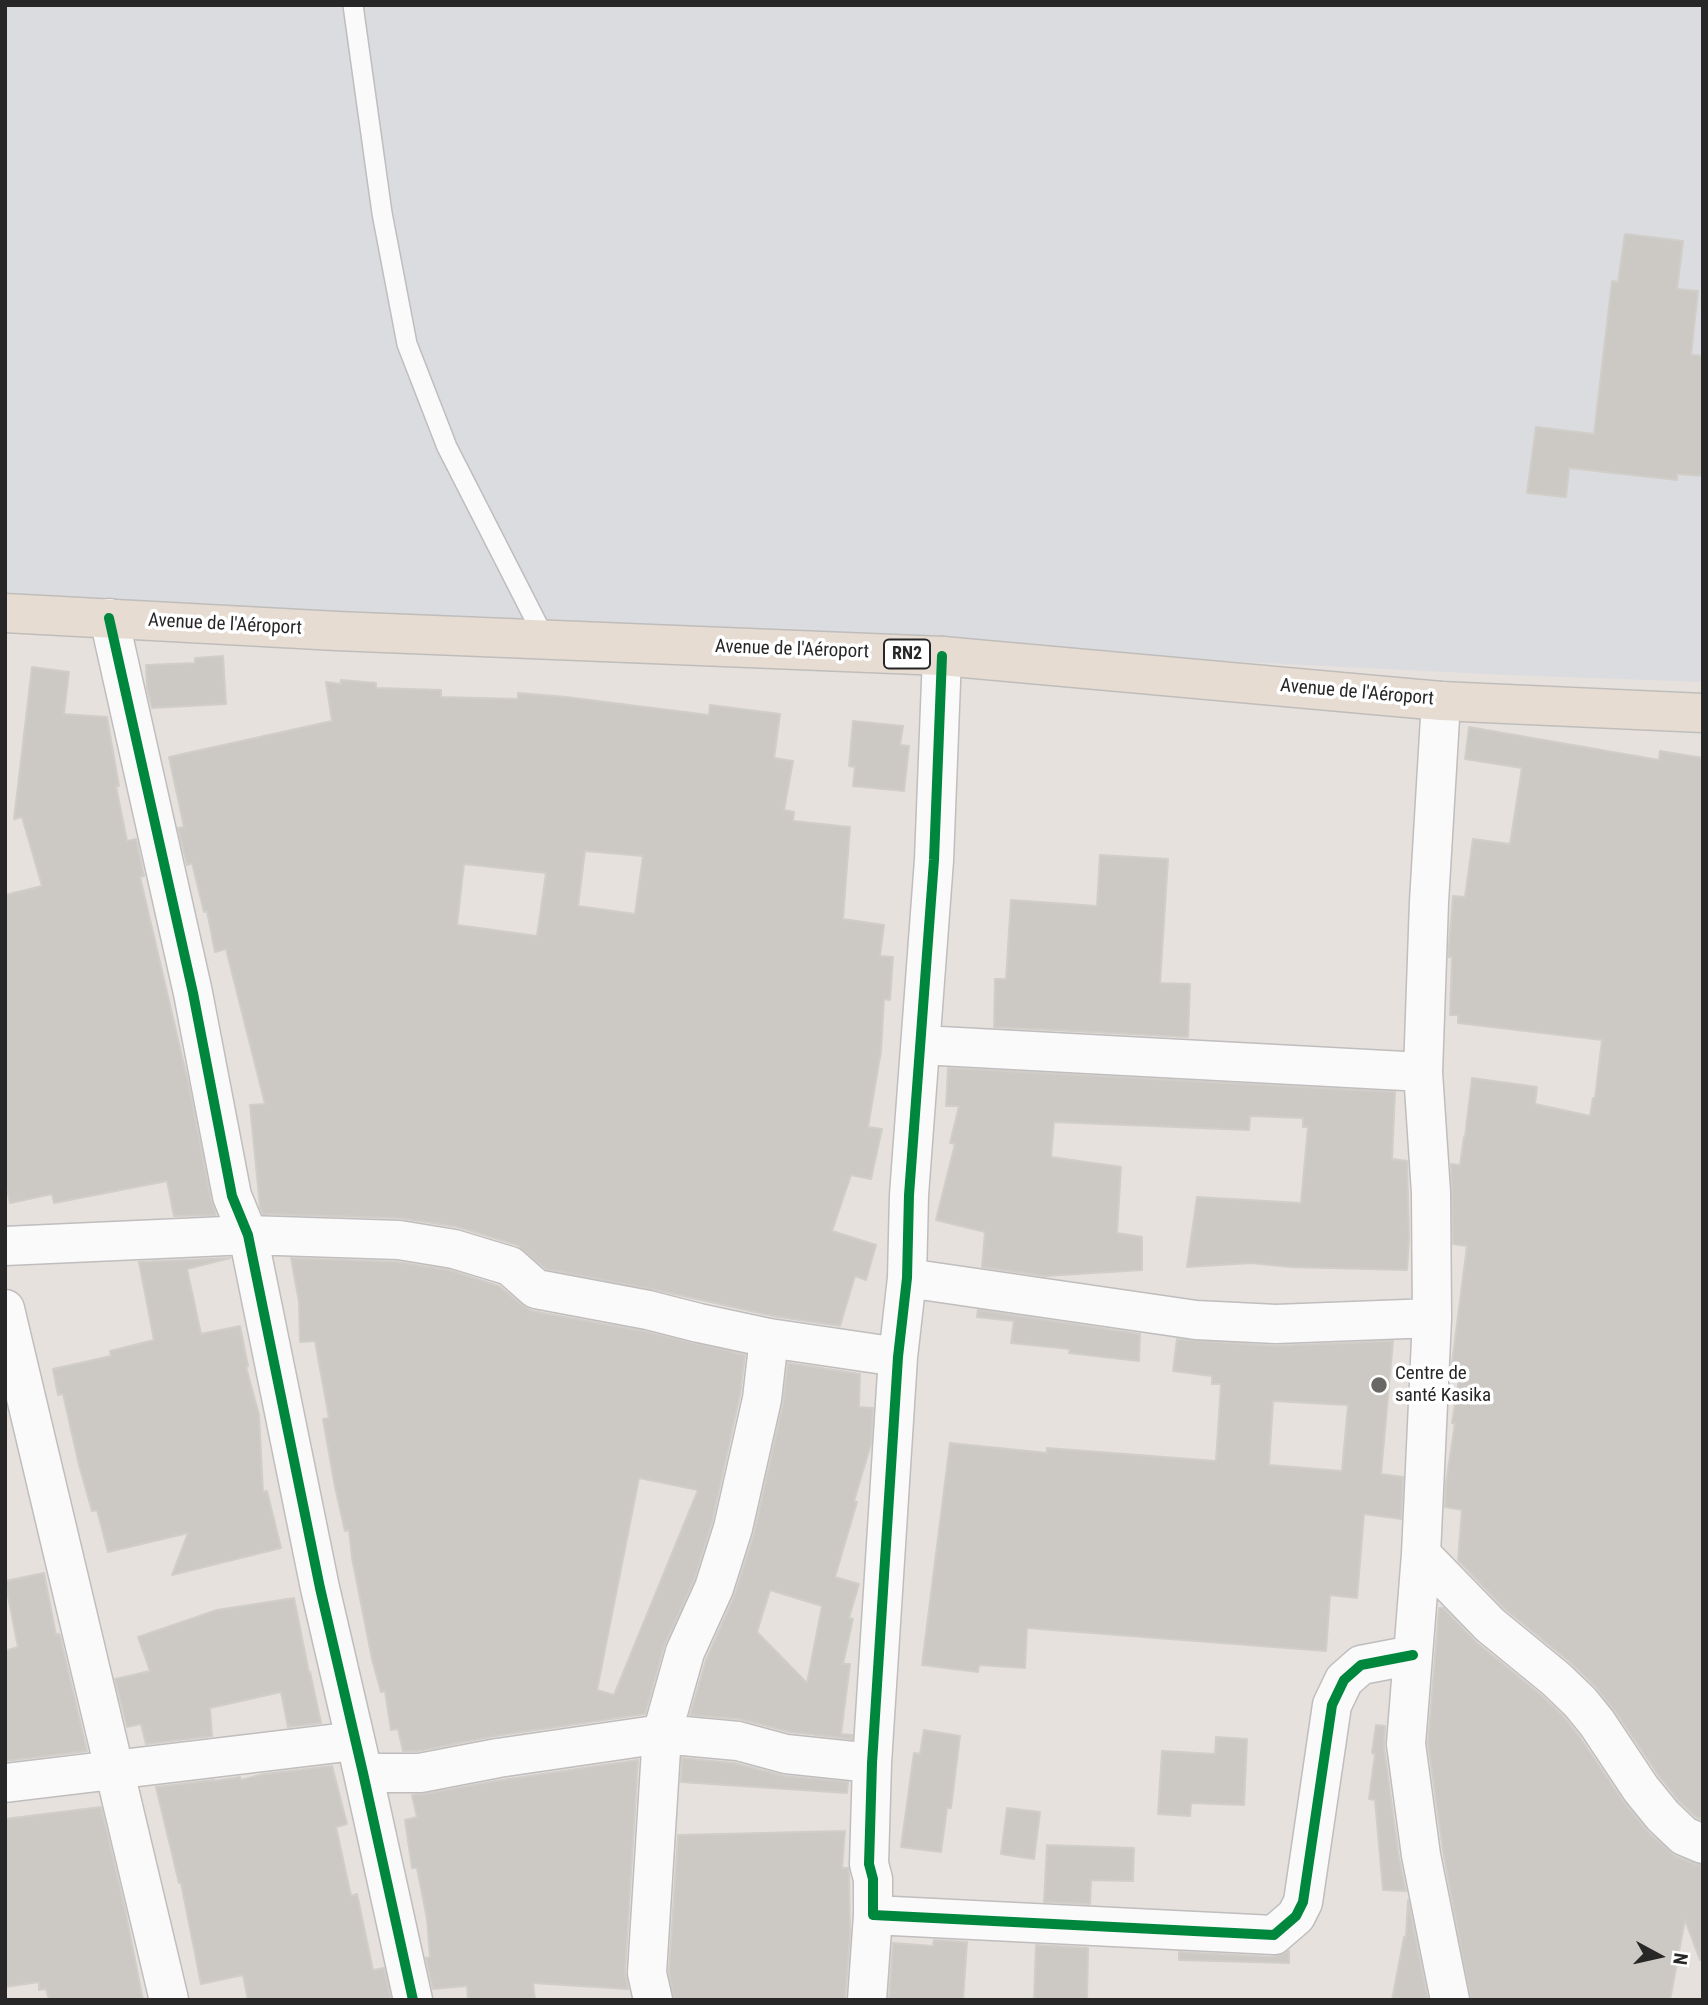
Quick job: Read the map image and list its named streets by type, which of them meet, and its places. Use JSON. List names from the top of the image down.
{
  "streets": {
    "highway": ["Avenue de l'Aéroport", "RN2"]
  },
  "places": ["Centre de santé Kasika"],
  "north": "right"
}
